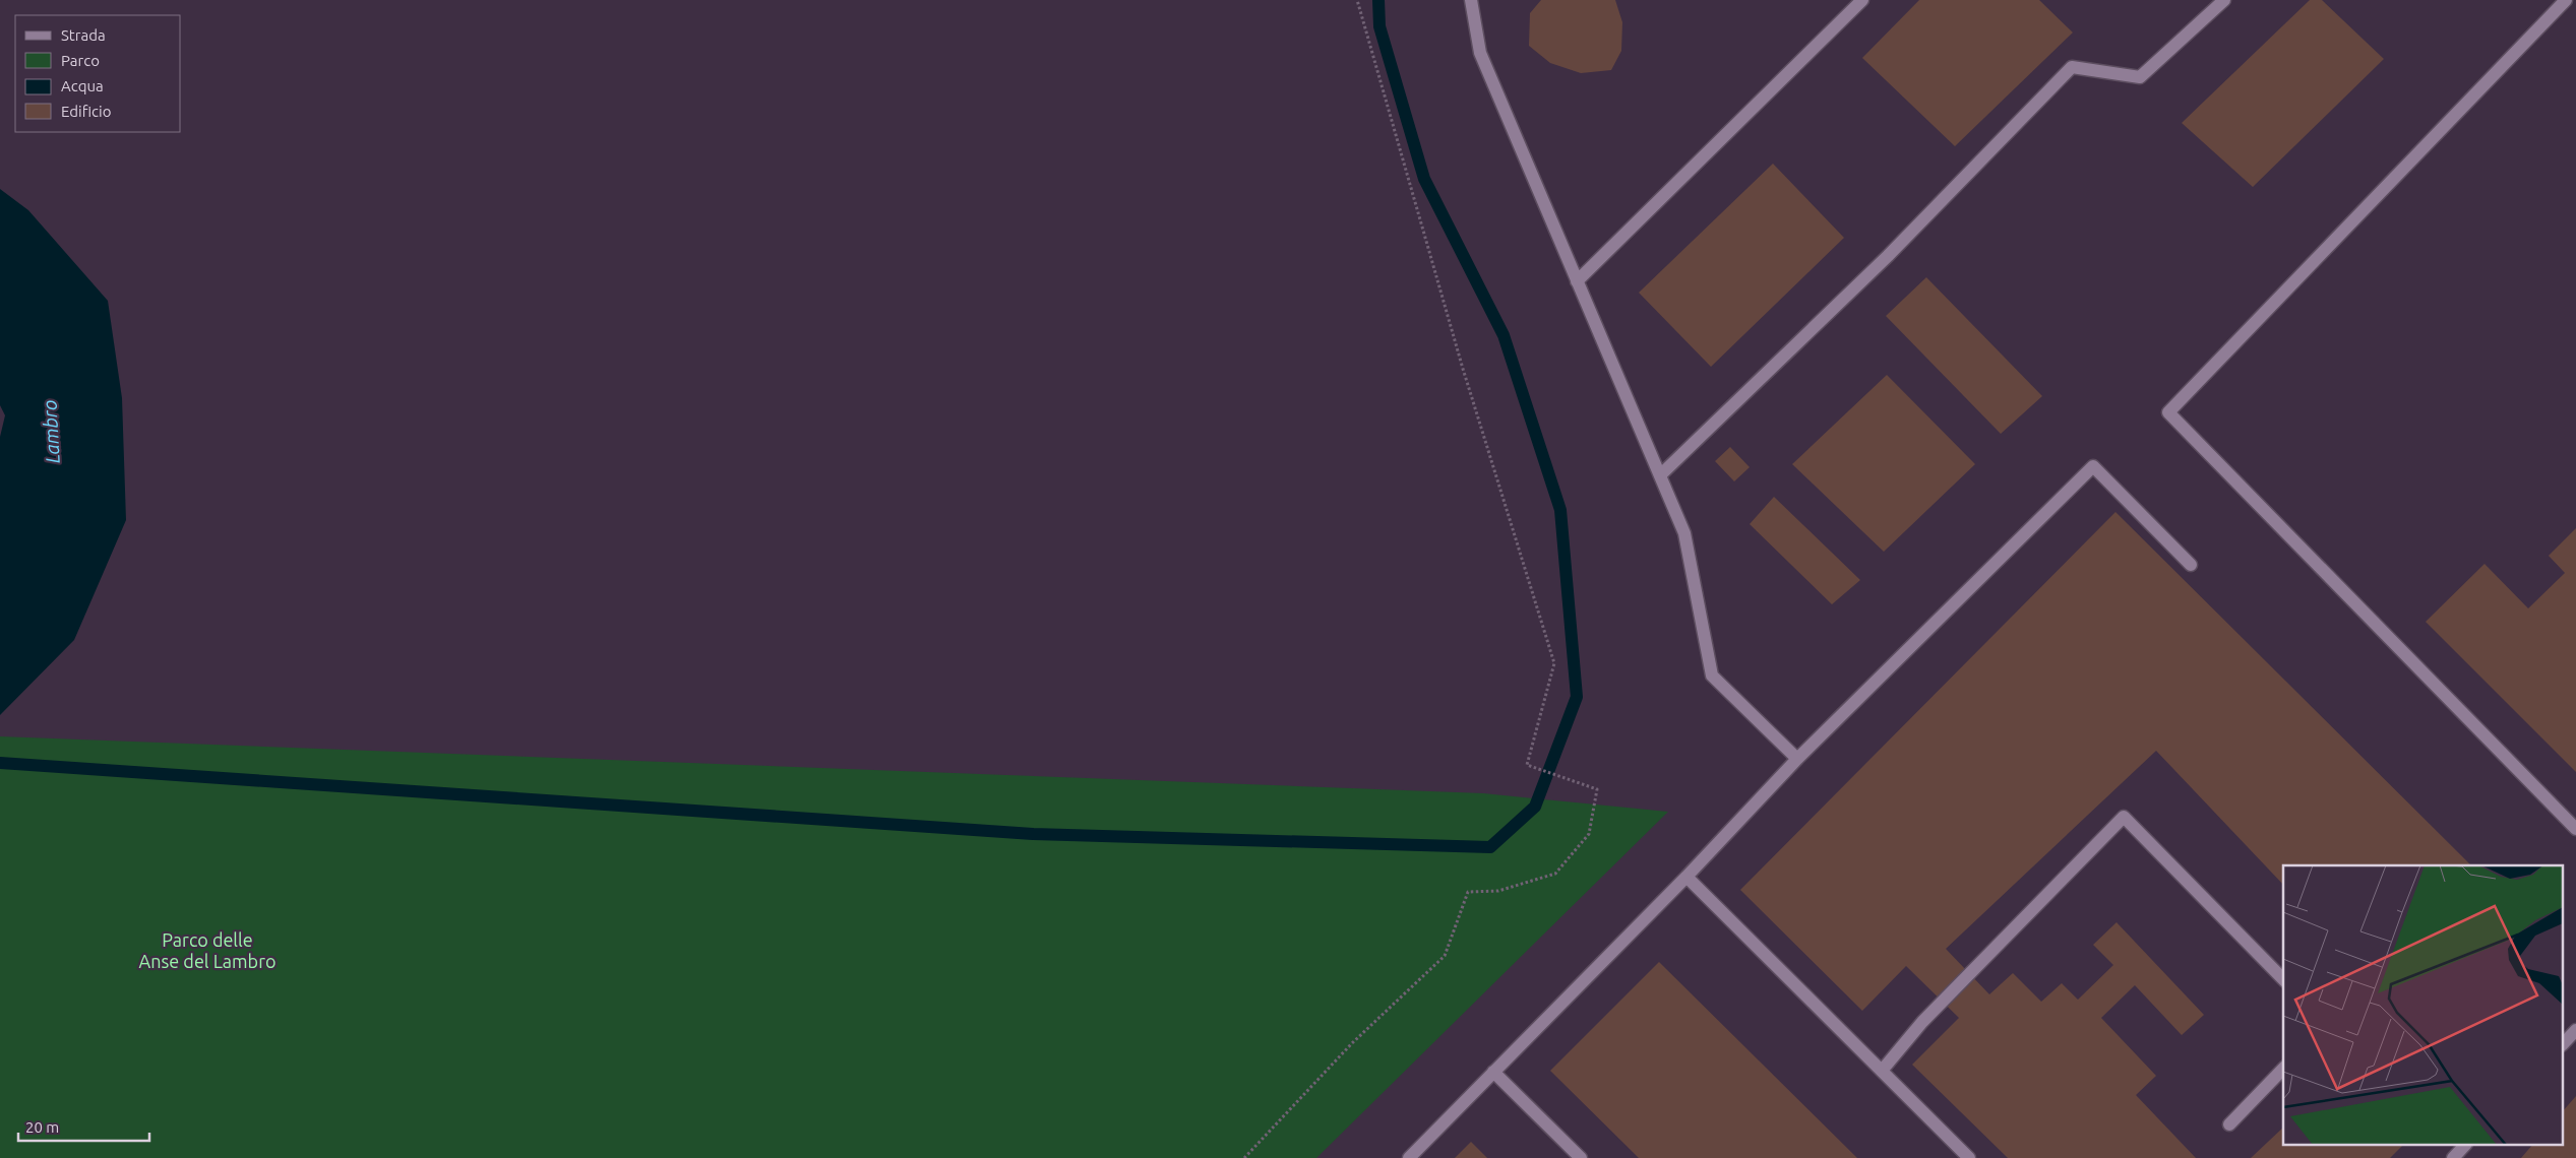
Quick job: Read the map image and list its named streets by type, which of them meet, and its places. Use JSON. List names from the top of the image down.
{
  "water": ["Lambro"],
  "parks": ["Parco delle Anse del Lambro"],
  "legend": [
    "Strada",
    "Parco",
    "Acqua",
    "Edificio"
  ],
  "scale_bar": "20 m"
}
